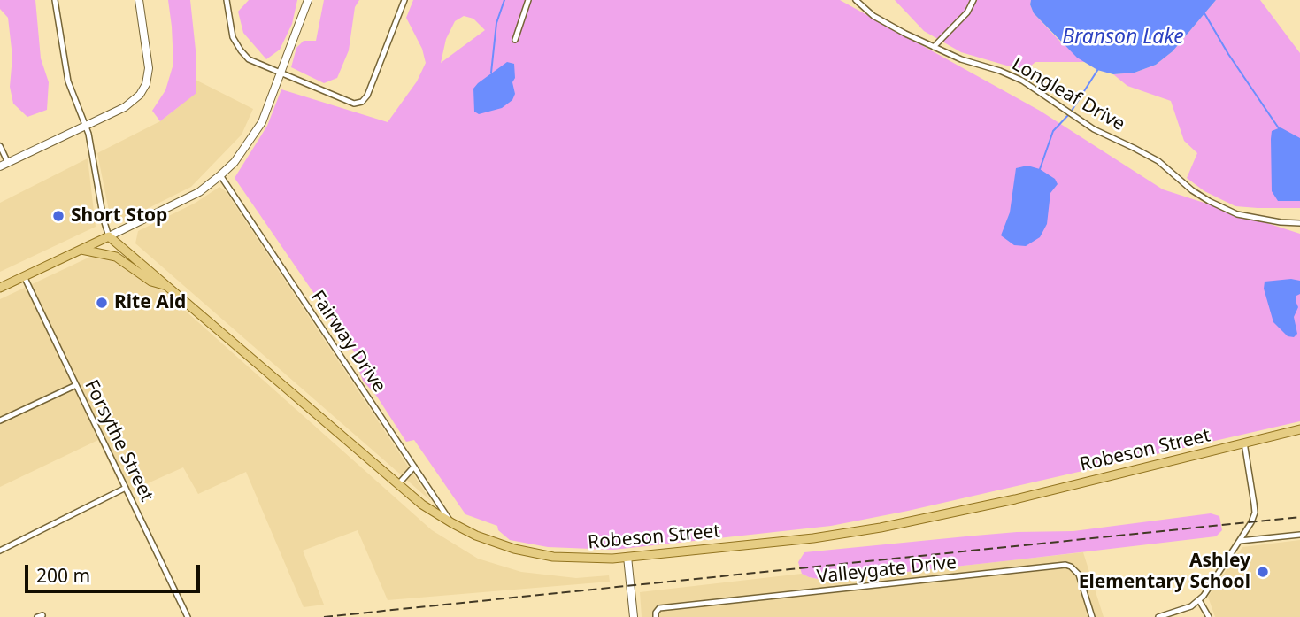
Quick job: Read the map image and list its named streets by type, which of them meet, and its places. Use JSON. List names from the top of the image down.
{
  "streets": {
    "main road": ["Robeson Street"],
    "street": [
      "Longleaf Drive",
      "Fairway Drive",
      "Forsythe Street",
      "Valleygate Drive"
    ]
  },
  "crossings": [
    ["Fairway Drive", "Robeson Street"]
  ],
  "water": ["Branson Lake"],
  "places": ["Short Stop", "Rite Aid", "Ashley Elementary School"],
  "scale_bar": "200 m"
}
